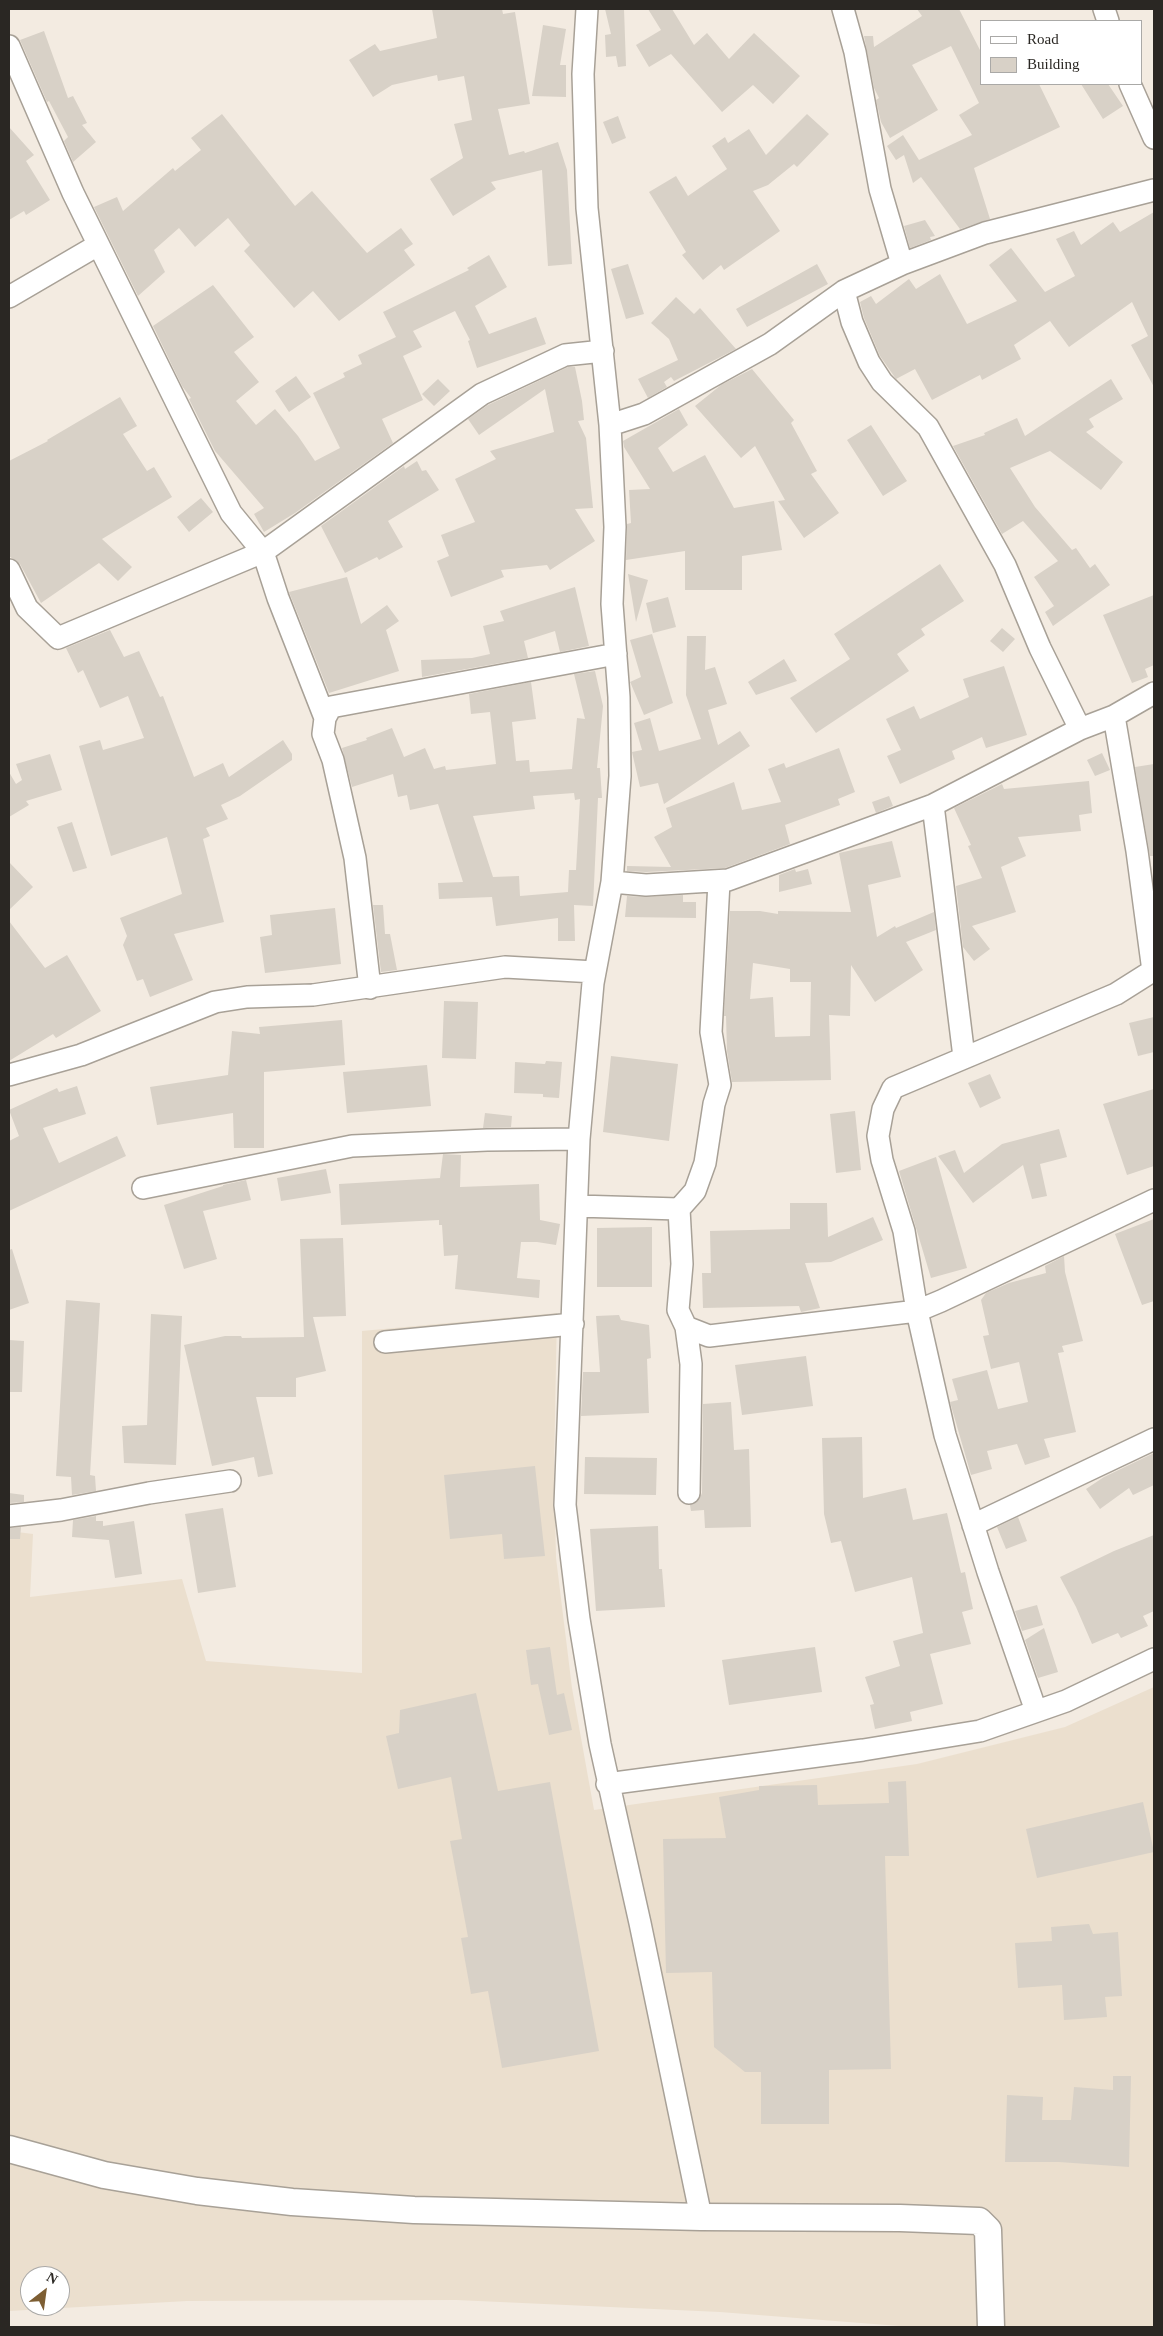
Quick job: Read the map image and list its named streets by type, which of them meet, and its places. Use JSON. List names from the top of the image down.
{
  "legend": ["Road", "Building"],
  "north": "top right"
}
